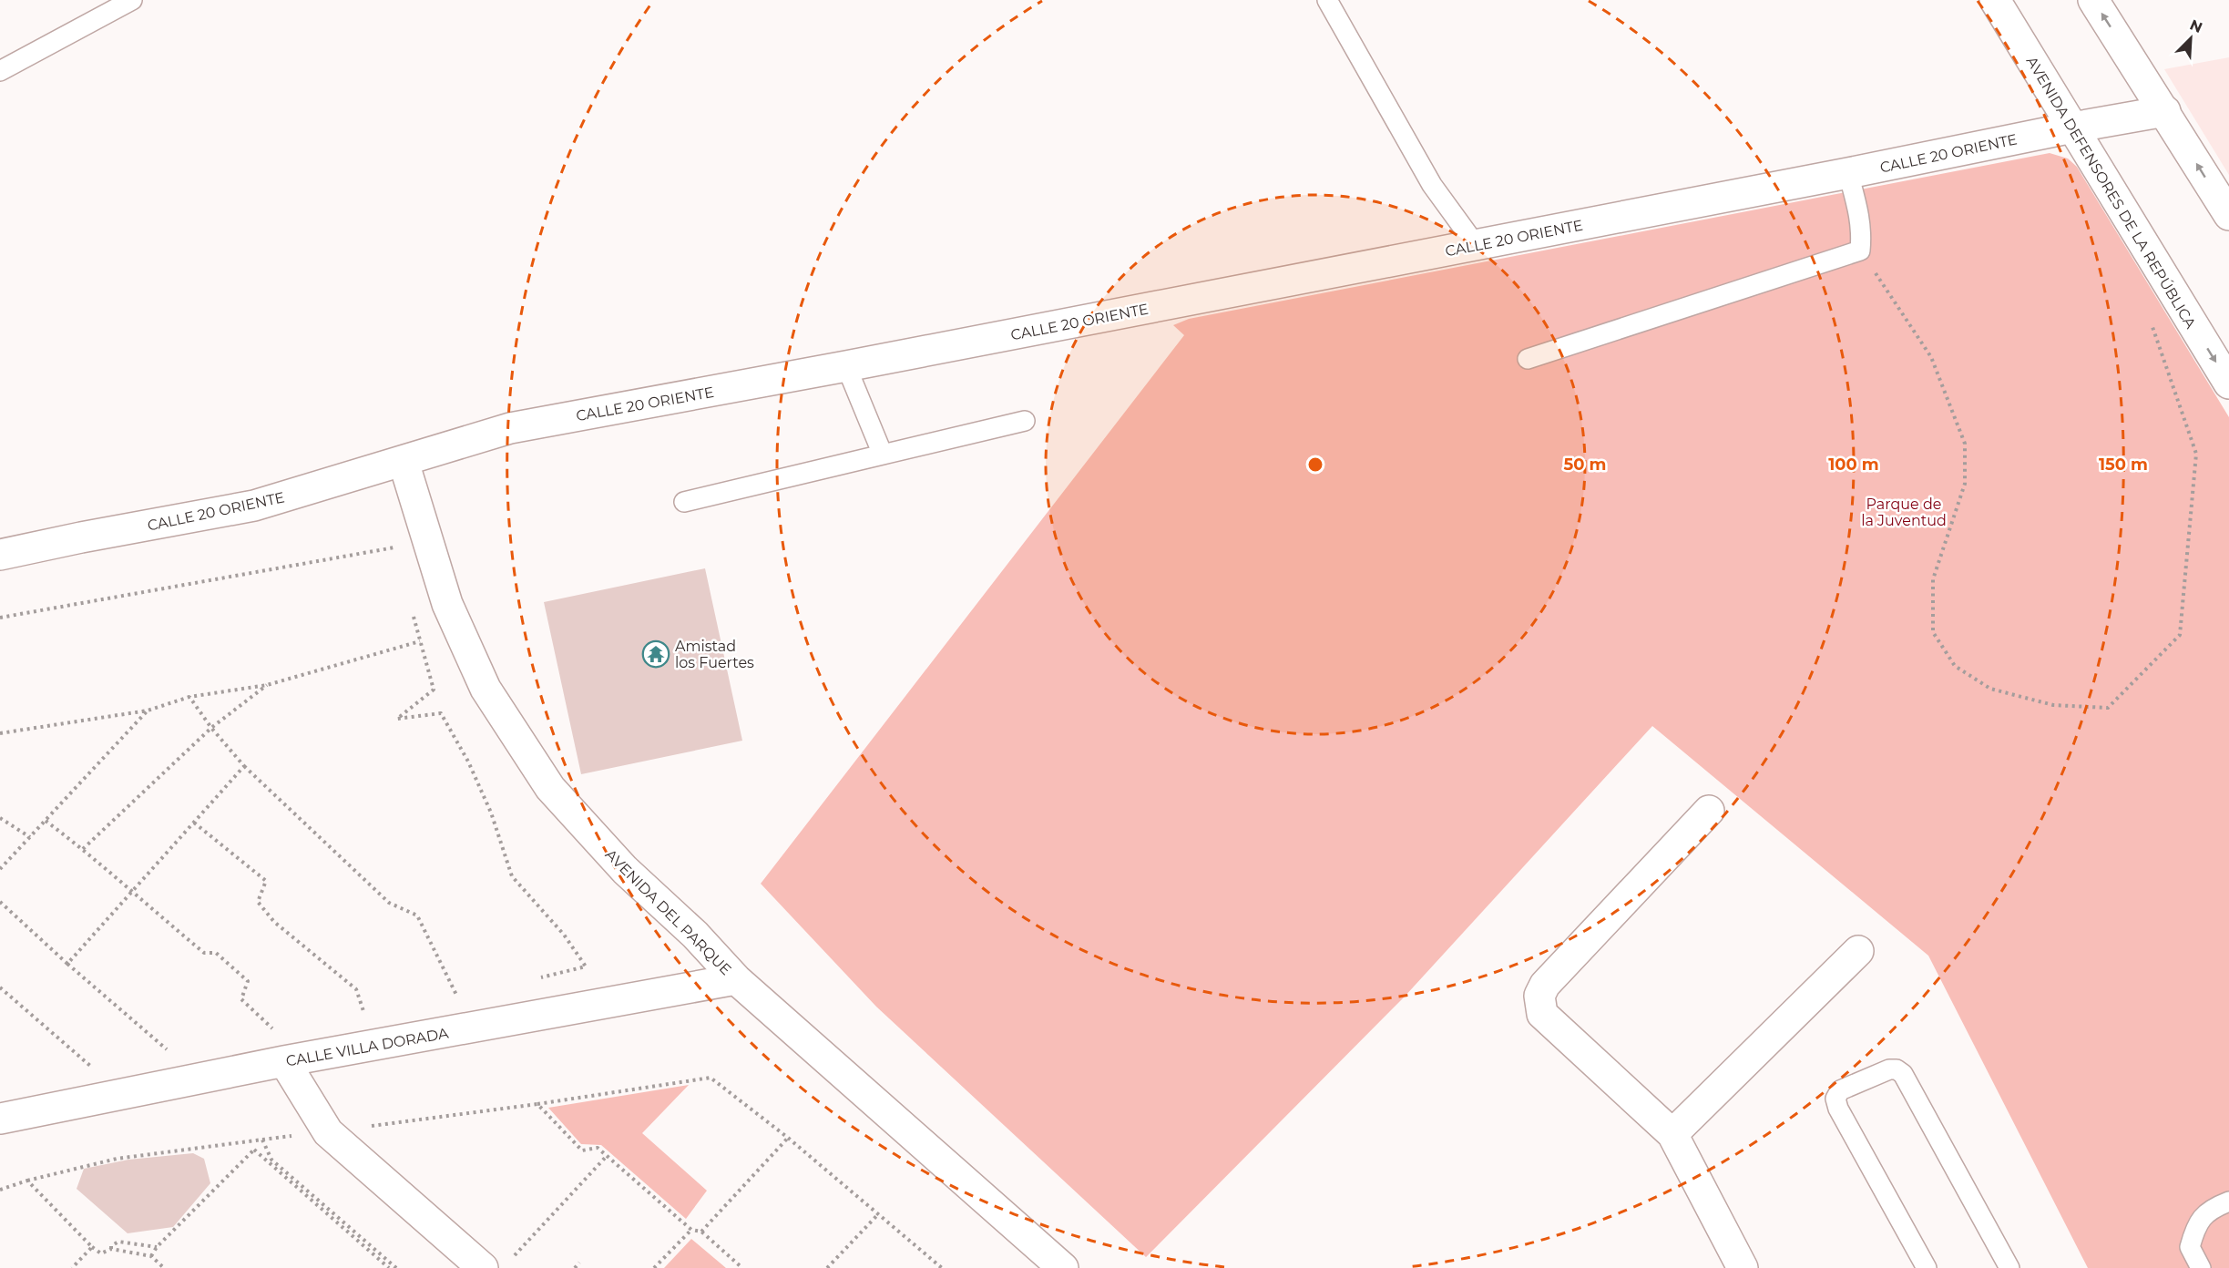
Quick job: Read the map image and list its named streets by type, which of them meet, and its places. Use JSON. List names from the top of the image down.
{
  "streets": {
    "street": [
      "CALLE 20 ORIENTE",
      "AVENIDA DEFENSORES DE LA REPÚBLICA",
      "AVENIDA DEL PARQUE",
      "CALLE VILLA DORADA"
    ]
  },
  "crossings": [
    ["CALLE 20 ORIENTE", "AVENIDA DEFENSORES DE LA REPÚBLICA"],
    ["CALLE 20 ORIENTE", "AVENIDA DEL PARQUE"],
    ["AVENIDA DEL PARQUE", "CALLE VILLA DORADA"]
  ],
  "parks": ["Parque de la Juventud"],
  "places": {
    "temple": ["Amistad los Fuertes"]
  },
  "north": "top right",
  "rings": ["50 m", "100 m", "150 m"]
}
